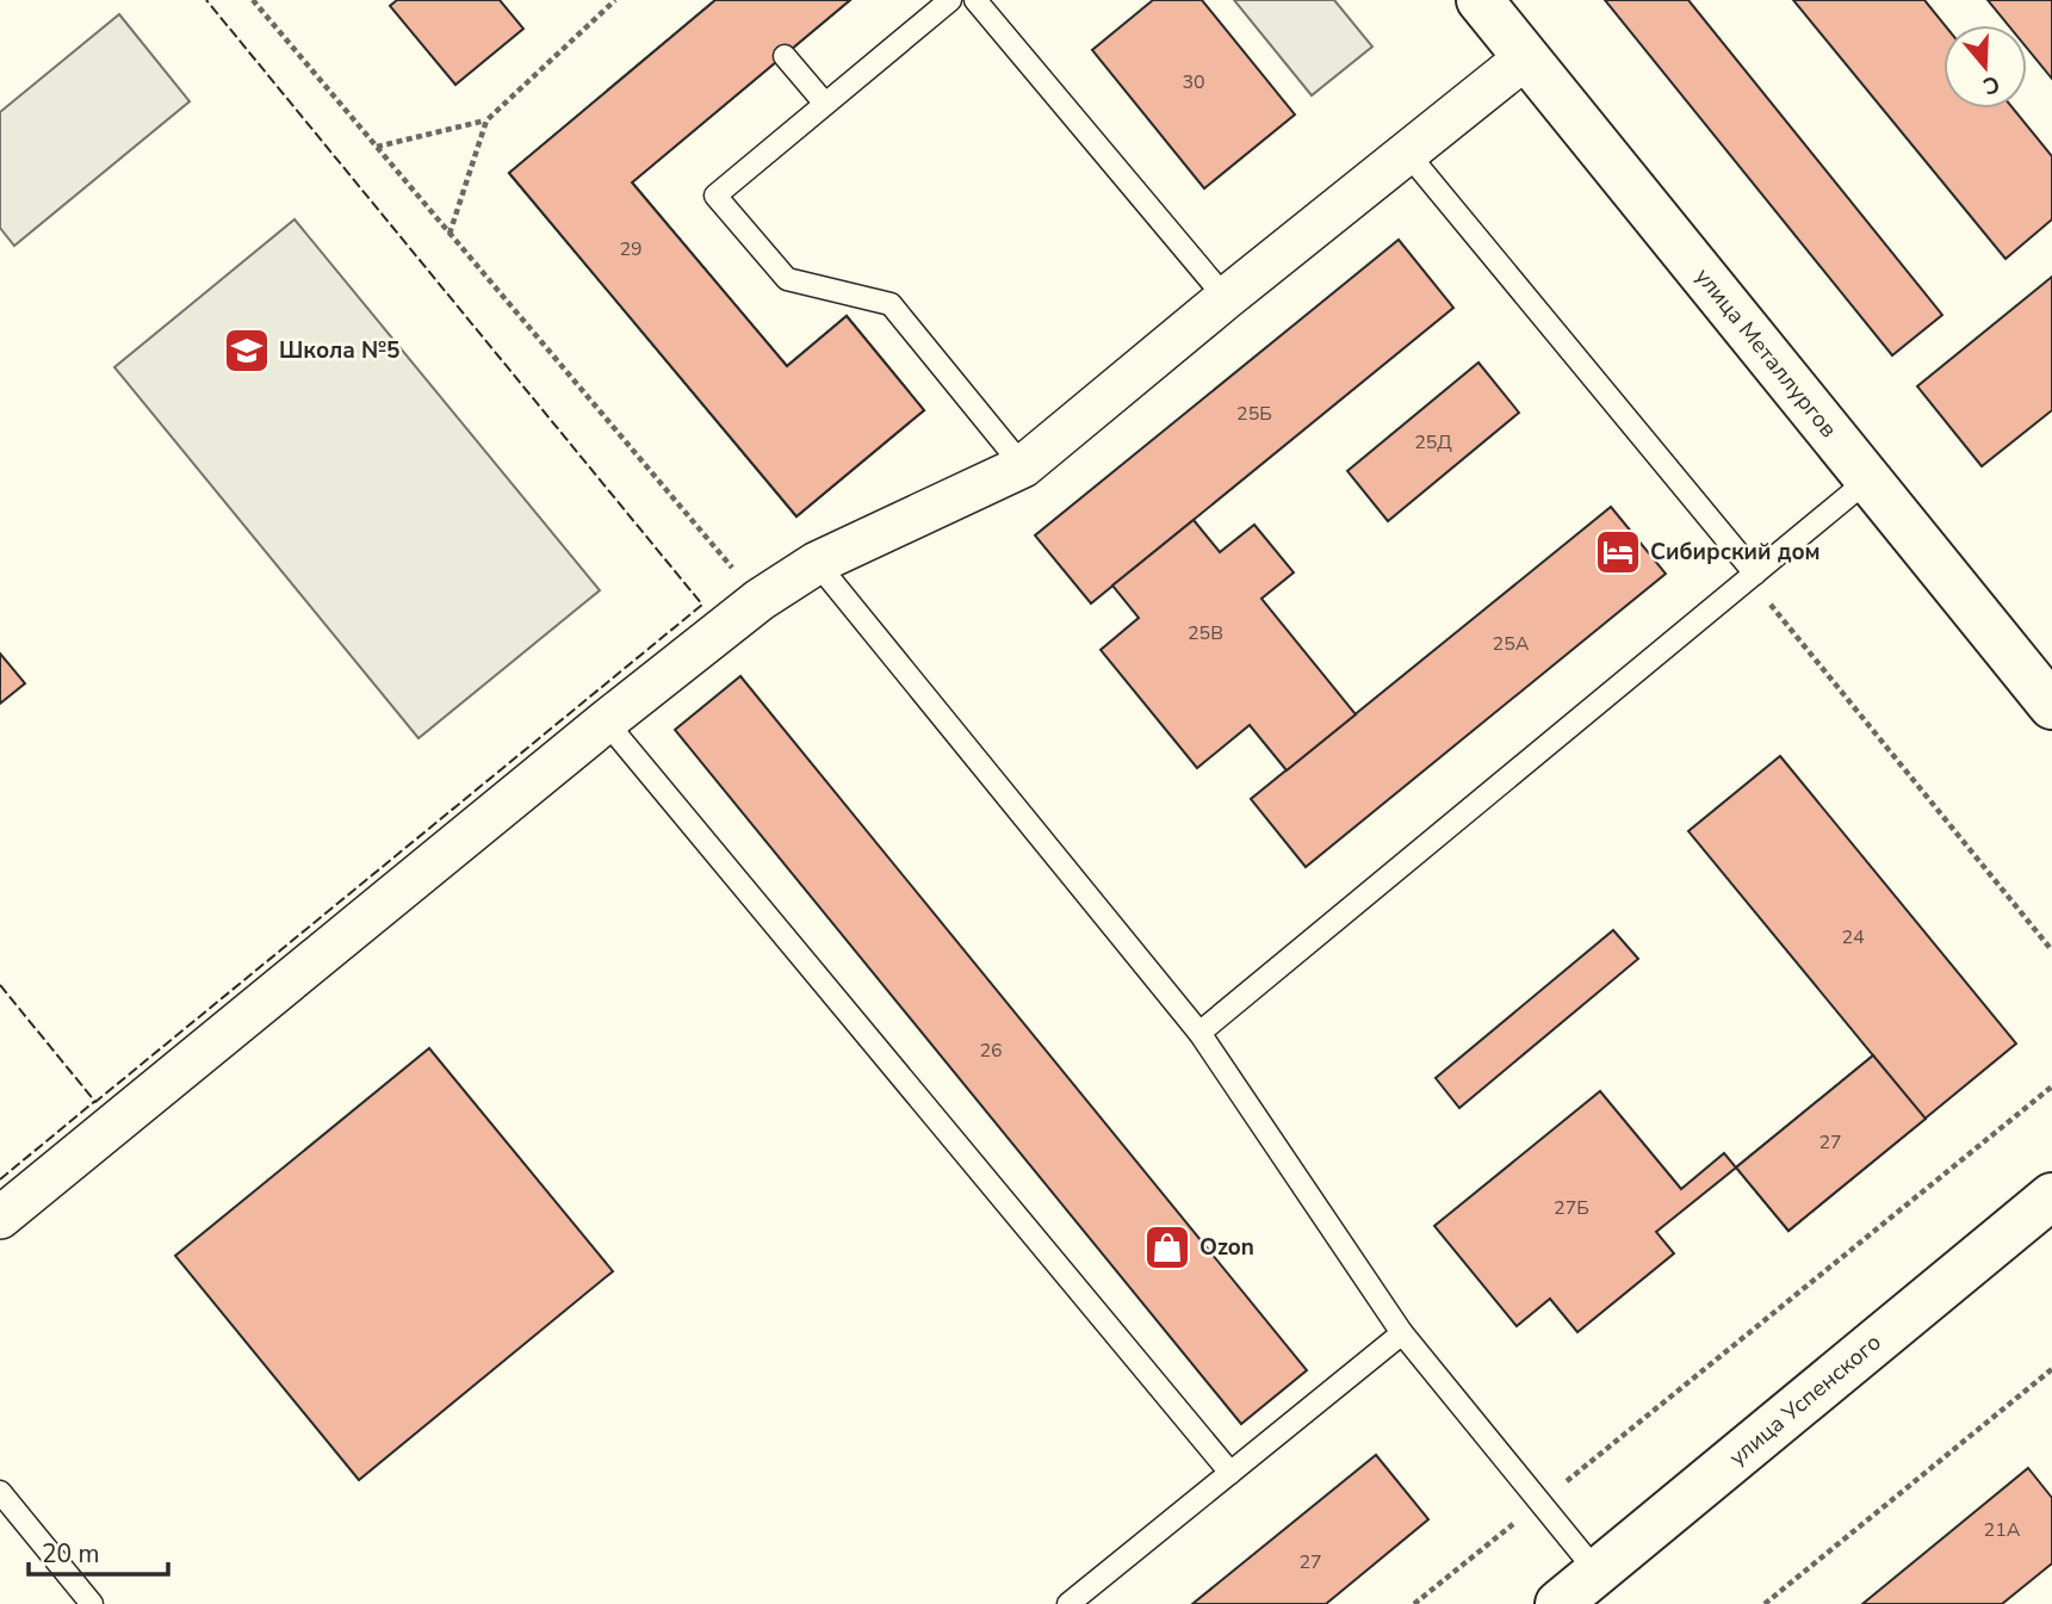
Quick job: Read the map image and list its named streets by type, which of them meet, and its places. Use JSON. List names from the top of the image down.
{
  "streets": {
    "street": ["улица Металлургов", "улица Успенского"]
  },
  "places": {
    "school or university": ["Школа №5"],
    "hotel": ["Сибирский дом"],
    "shop": ["Ozon"]
  },
  "house_numbers": [
    "30",
    "29",
    "25Б",
    "25Д",
    "25В",
    "25А",
    "24",
    "26",
    "27",
    "27Б",
    "21А",
    "27"
  ],
  "scale_bar": "20 m",
  "north": "bottom"
}
